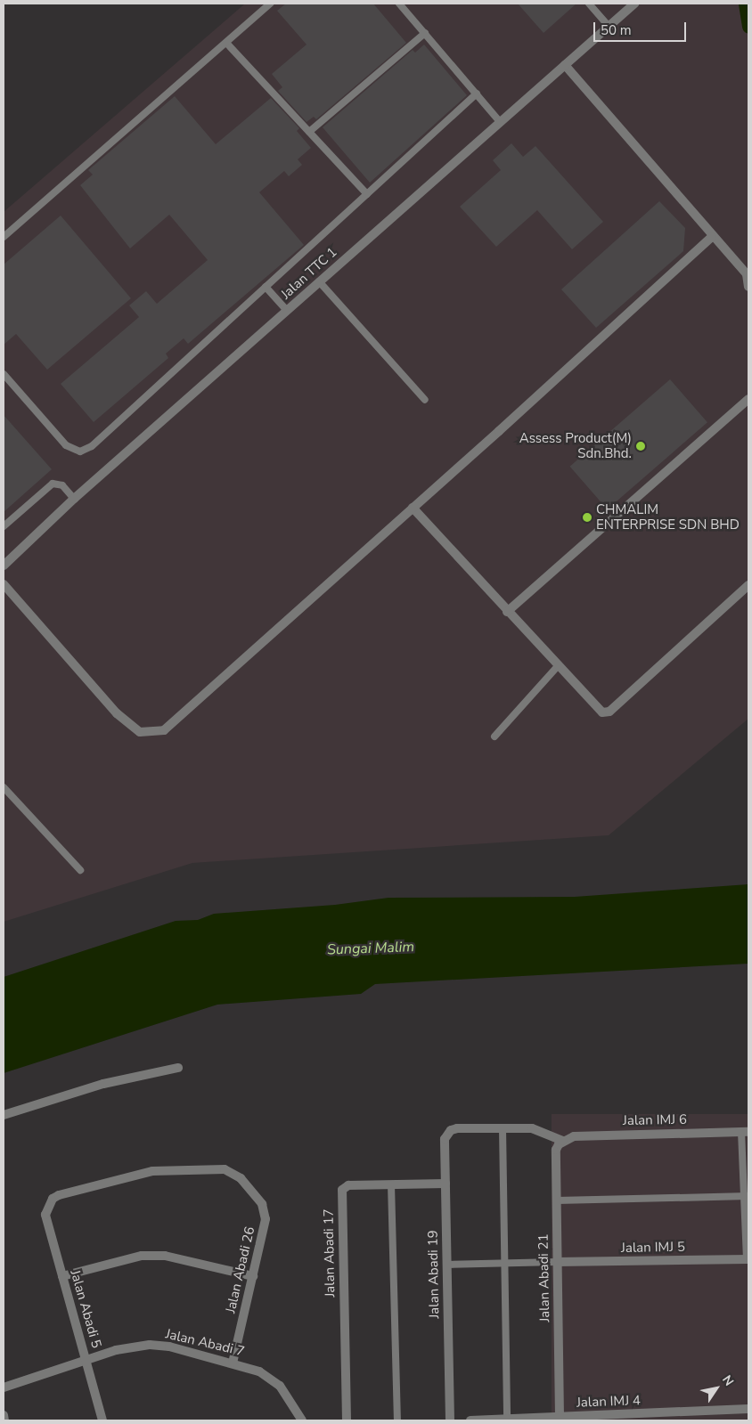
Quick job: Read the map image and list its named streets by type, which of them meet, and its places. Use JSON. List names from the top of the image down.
{
  "streets": {
    "street": [
      "Jalan TTC 1",
      "Jalan IMJ 6",
      "Jalan IMJ 5",
      "Jalan Abadi 17",
      "Jalan Abadi 26",
      "Jalan Abadi 19",
      "Jalan Abadi 21",
      "Jalan Abadi 5",
      "Jalan Abadi 7",
      "Jalan IMJ 4"
    ]
  },
  "crossings": [
    ["Jalan IMJ 6", "Jalan Abadi 21"],
    ["Jalan IMJ 5", "Jalan Abadi 21"],
    ["Jalan Abadi 17", "Jalan Abadi 19"],
    ["Jalan Abadi 26", "Jalan Abadi 5"],
    ["Jalan Abadi 26", "Jalan Abadi 7"],
    ["Jalan Abadi 21", "Jalan IMJ 4"],
    ["Jalan Abadi 5", "Jalan Abadi 7"]
  ],
  "water": ["Sungai Malim"],
  "places": ["Assess Product(M) Sdn.Bhd.", "CHMALIM ENTERPRISE SDN BHD"],
  "scale_bar": "50 m",
  "north": "top right"
}
